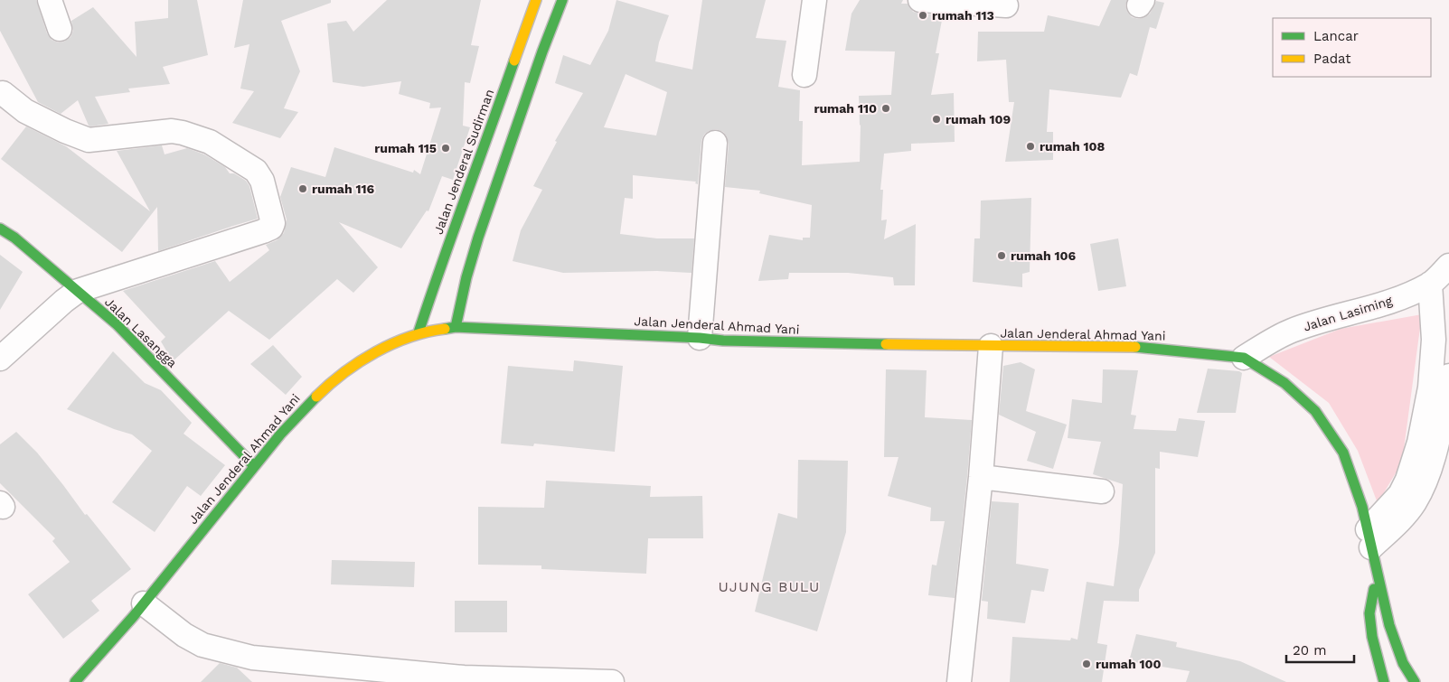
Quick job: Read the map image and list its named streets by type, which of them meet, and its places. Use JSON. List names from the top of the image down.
{
  "streets": {
    "main road": ["Jalan Jenderal Sudirman", "Jalan Jenderal Ahmad Yani", "Jalan Lasangga"],
    "street": ["Jalan Lasiming"]
  },
  "crossings": [
    ["Jalan Jenderal Sudirman", "Jalan Jenderal Ahmad Yani"],
    ["Jalan Lasiming", "Jalan Jenderal Ahmad Yani"],
    ["Jalan Jenderal Ahmad Yani", "Jalan Lasangga"]
  ],
  "districts": ["UJUNG BULU"],
  "places": [
    "rumah 113",
    "rumah 110",
    "rumah 109",
    "rumah 108",
    "rumah 115",
    "rumah 116",
    "rumah 106",
    "rumah 100"
  ],
  "legend": ["Lancar", "Padat"],
  "scale_bar": "20 m"
}
